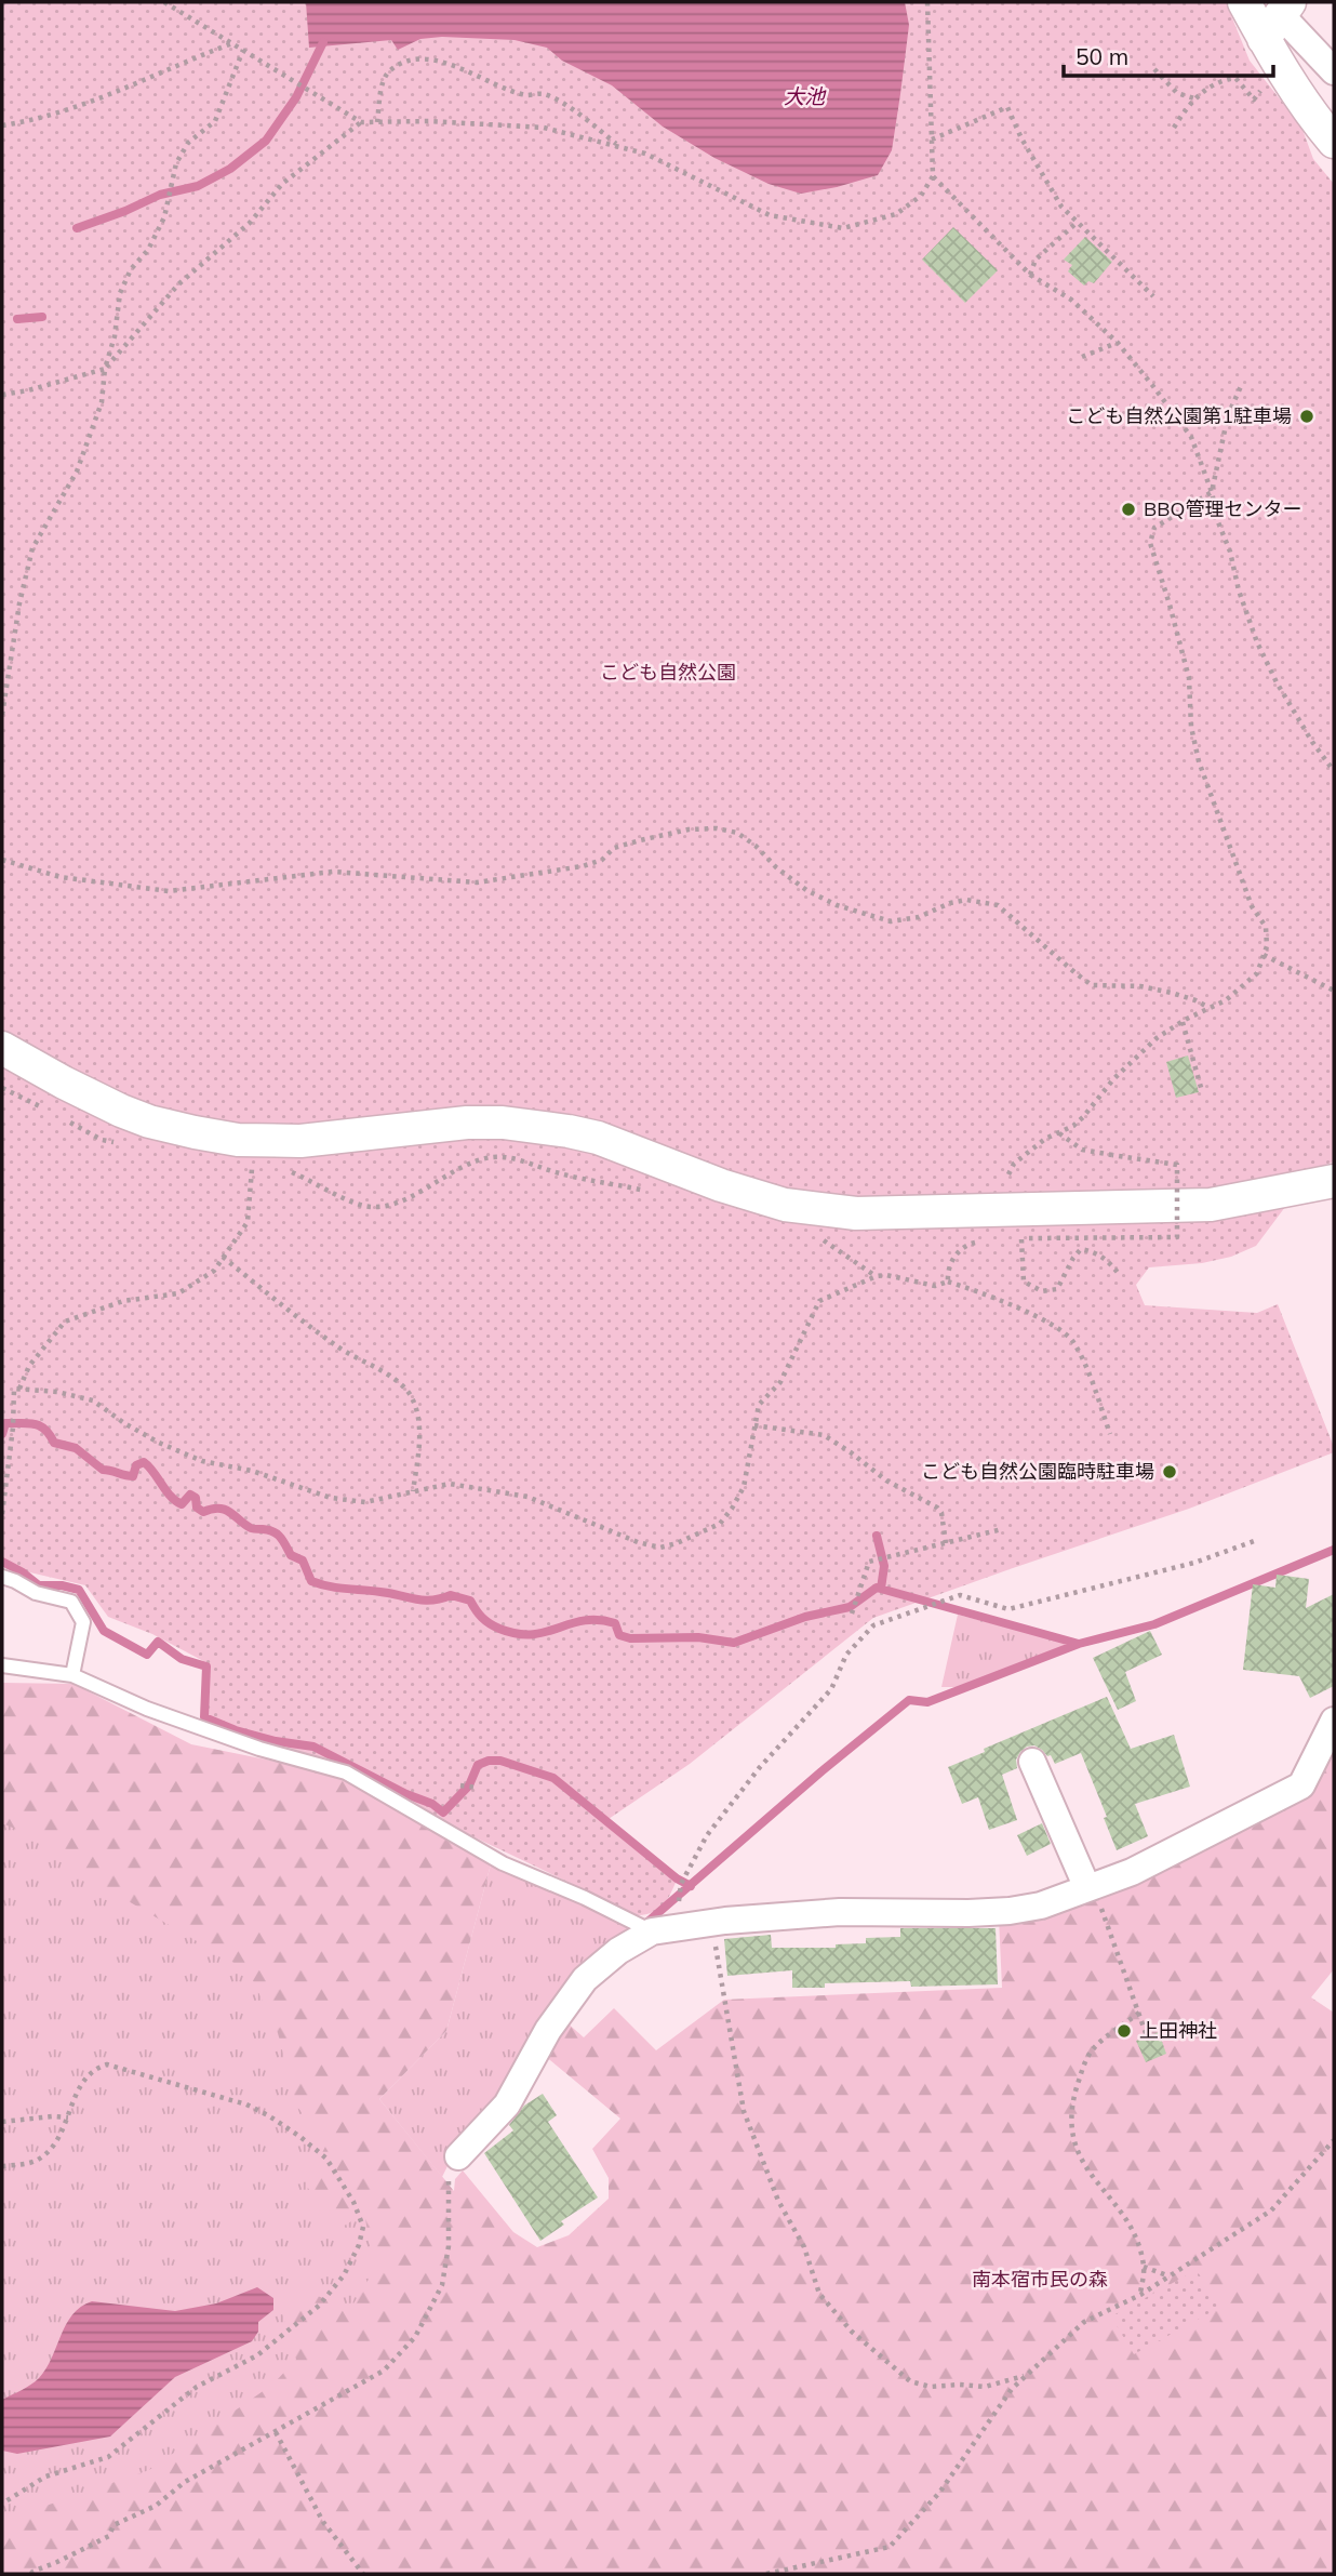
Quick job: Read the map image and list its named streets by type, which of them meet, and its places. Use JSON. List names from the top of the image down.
{
  "water": ["大池"],
  "parks": ["こども自然公園", "南本宿市民の森"],
  "places": [
    "こども自然公園第1駐車場",
    "BBQ管理センター",
    "こども自然公園臨時駐車場",
    "上田神社"
  ],
  "scale_bar": "50 m"
}
